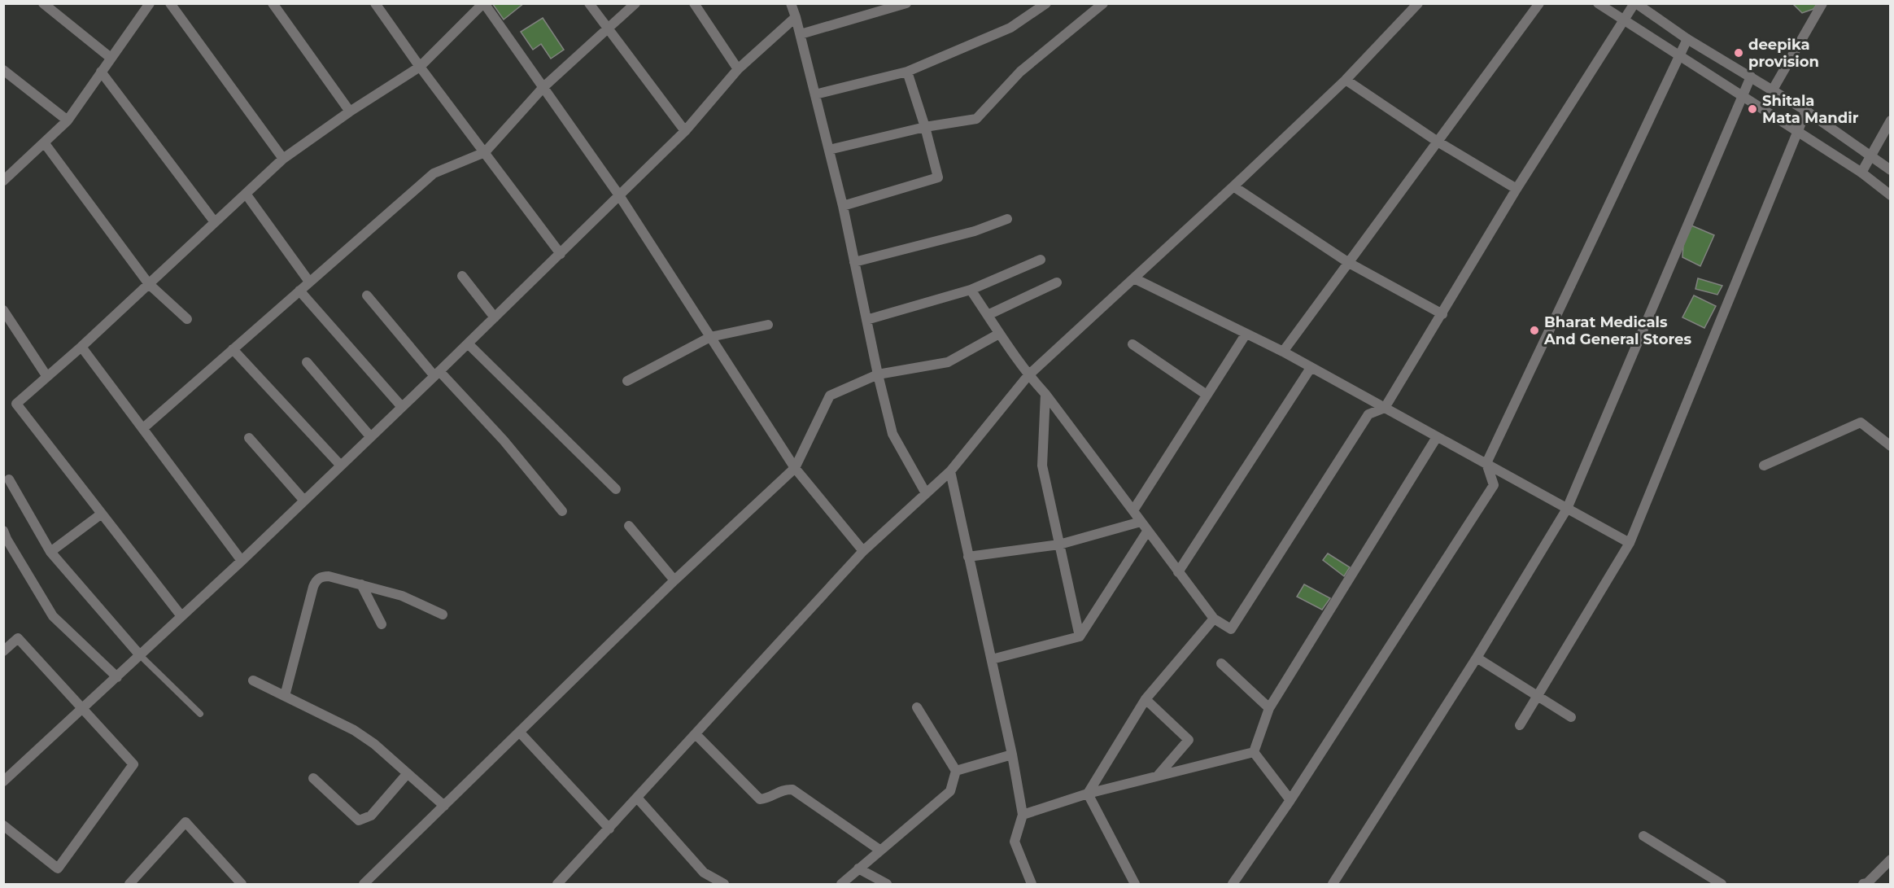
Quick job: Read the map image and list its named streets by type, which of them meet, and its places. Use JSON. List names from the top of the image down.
{
  "places": ["deepika provision", "Shitala Mata Mandir", "Bharat Medicals And General Stores"]
}
